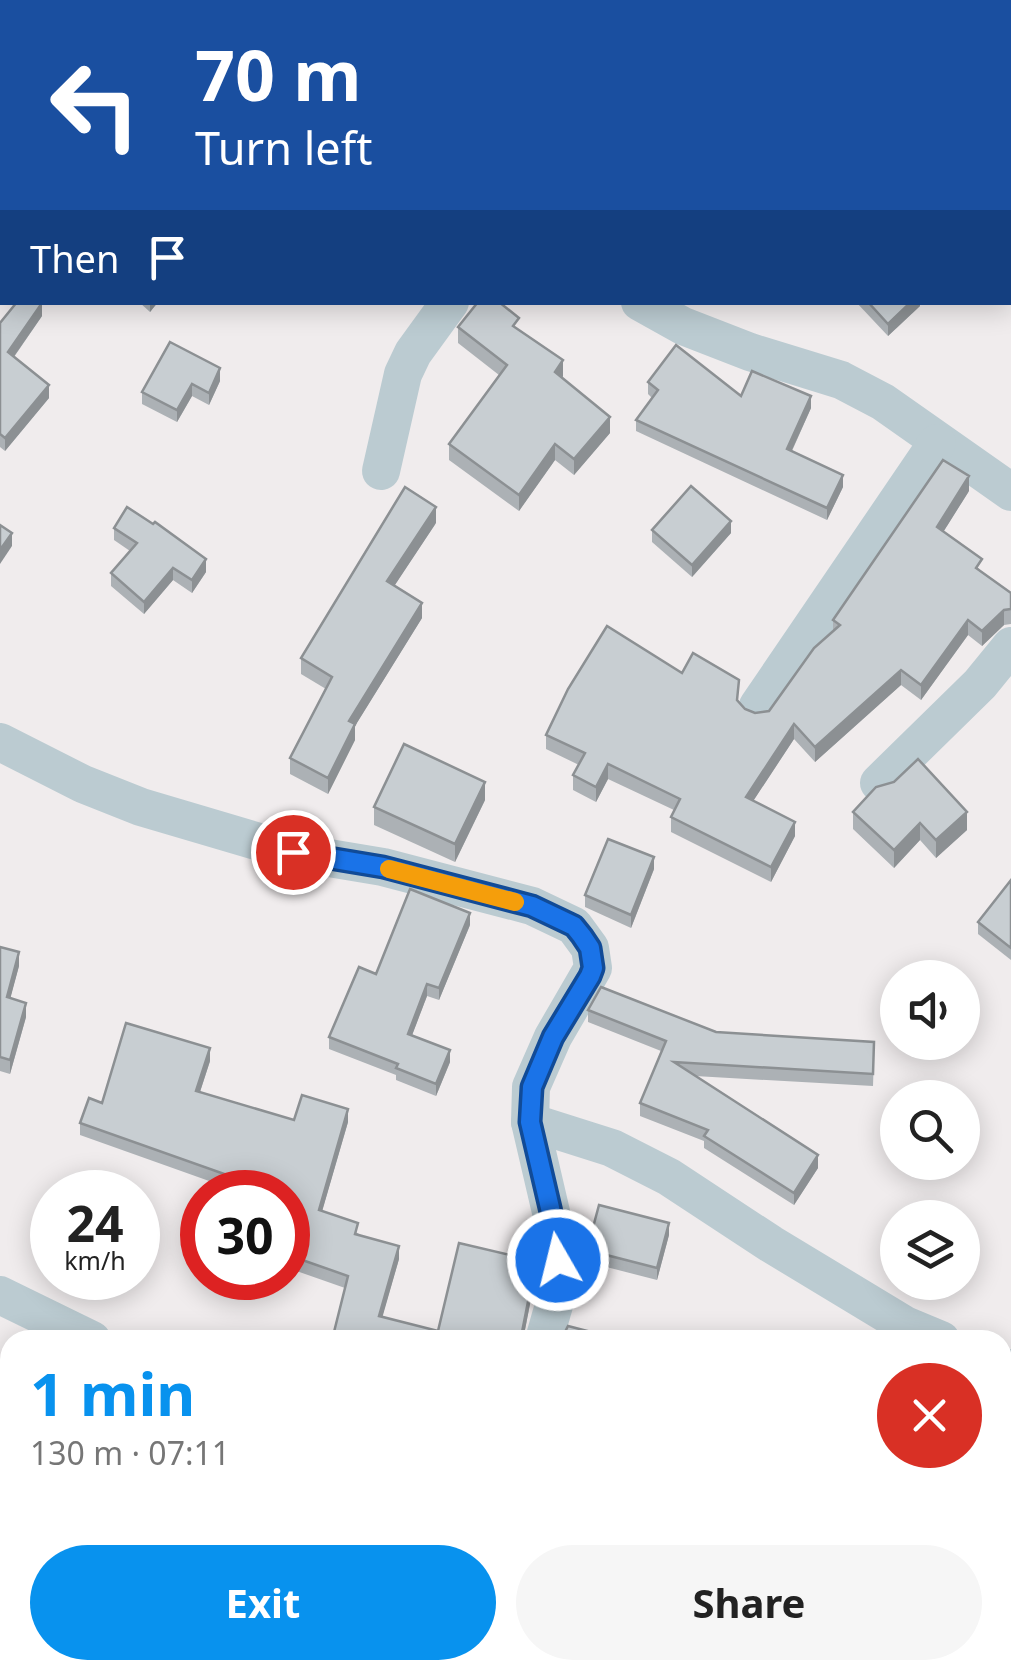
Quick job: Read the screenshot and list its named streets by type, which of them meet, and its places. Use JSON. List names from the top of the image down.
{
  "page": {
    "turn": ["70 m", "Turn left"],
    "then": "Then",
    "speed": "24 km/h",
    "limit": "30",
    "heading": ["1 min", "130 m · 07:11"],
    "buttons": ["Exit", "Share"]
  }
}
